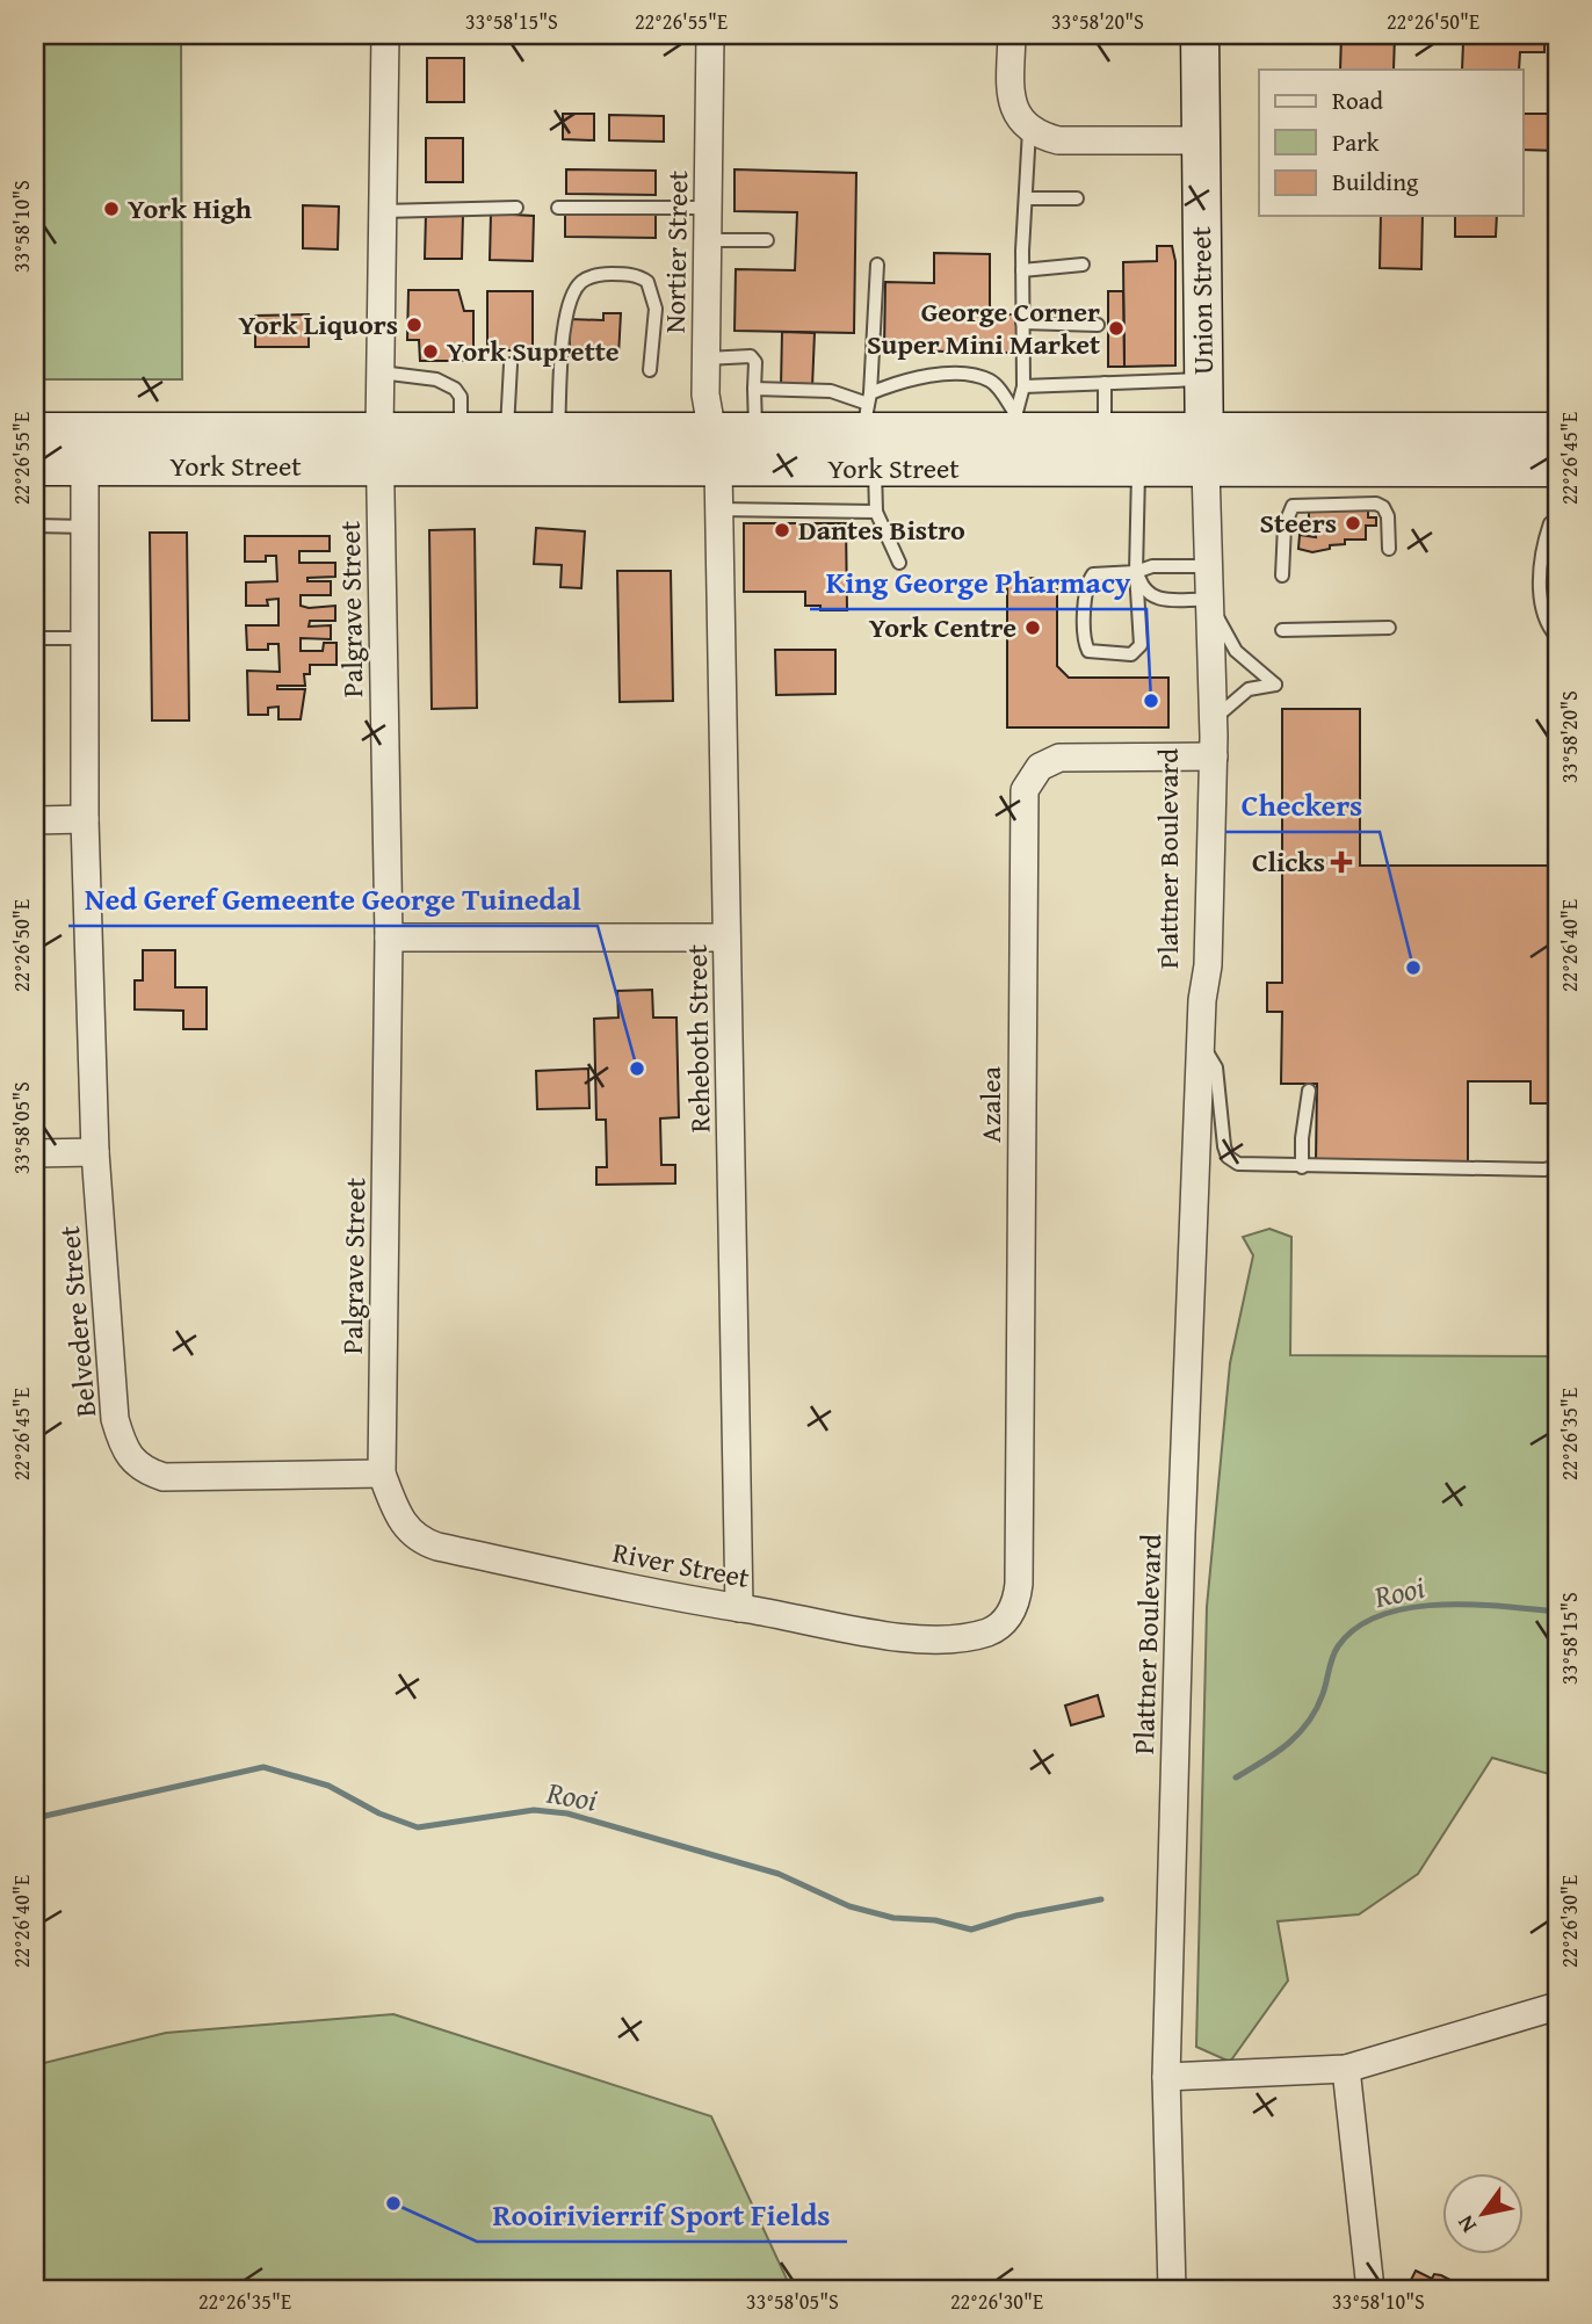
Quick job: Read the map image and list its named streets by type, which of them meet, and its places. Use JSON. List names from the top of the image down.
{
  "streets": {
    "main road": ["Union Street", "York Street"],
    "street": [
      "Nortier Street",
      "Palgrave Street",
      "Plattner Boulevard",
      "Reheboth Street",
      "Azalea",
      "Belvedere Street",
      "River Street"
    ]
  },
  "crossings": [
    ["Nortier Street", "York Street"],
    ["Nortier Street", "Reheboth Street"],
    ["Union Street", "York Street"],
    ["Union Street", "Plattner Boulevard"],
    ["York Street", "Palgrave Street"],
    ["York Street", "Plattner Boulevard"],
    ["York Street", "Reheboth Street"],
    ["York Street", "Belvedere Street"],
    ["Palgrave Street", "Belvedere Street"],
    ["Palgrave Street", "River Street"],
    ["Plattner Boulevard", "Azalea"],
    ["Reheboth Street", "River Street"],
    ["Azalea", "River Street"],
    ["Belvedere Street", "River Street"]
  ],
  "water": ["Rooi"],
  "places": {
    "other": [
      "York High",
      "York Liquors",
      "George Corner Super Mini Market",
      "York Suprette",
      "Steers",
      "Dantes Bistro",
      "York Centre",
      "King George Pharmacy",
      "Checkers",
      "Ned Geref Gemeente George Tuinedal",
      "Rooirivierrif Sport Fields"
    ],
    "health": ["Clicks"]
  },
  "legend": ["Road", "Park", "Building"],
  "north": "bottom left",
  "coordinates": [
    "33°58'15\"S",
    "22°26'55\"E",
    "33°58'20\"S",
    "22°26'50\"E",
    "33°58'10\"S",
    "22°26'45\"E",
    "22°26'40\"E",
    "33°58'05\"S",
    "22°26'35\"E",
    "22°26'30\"E"
  ]
}
